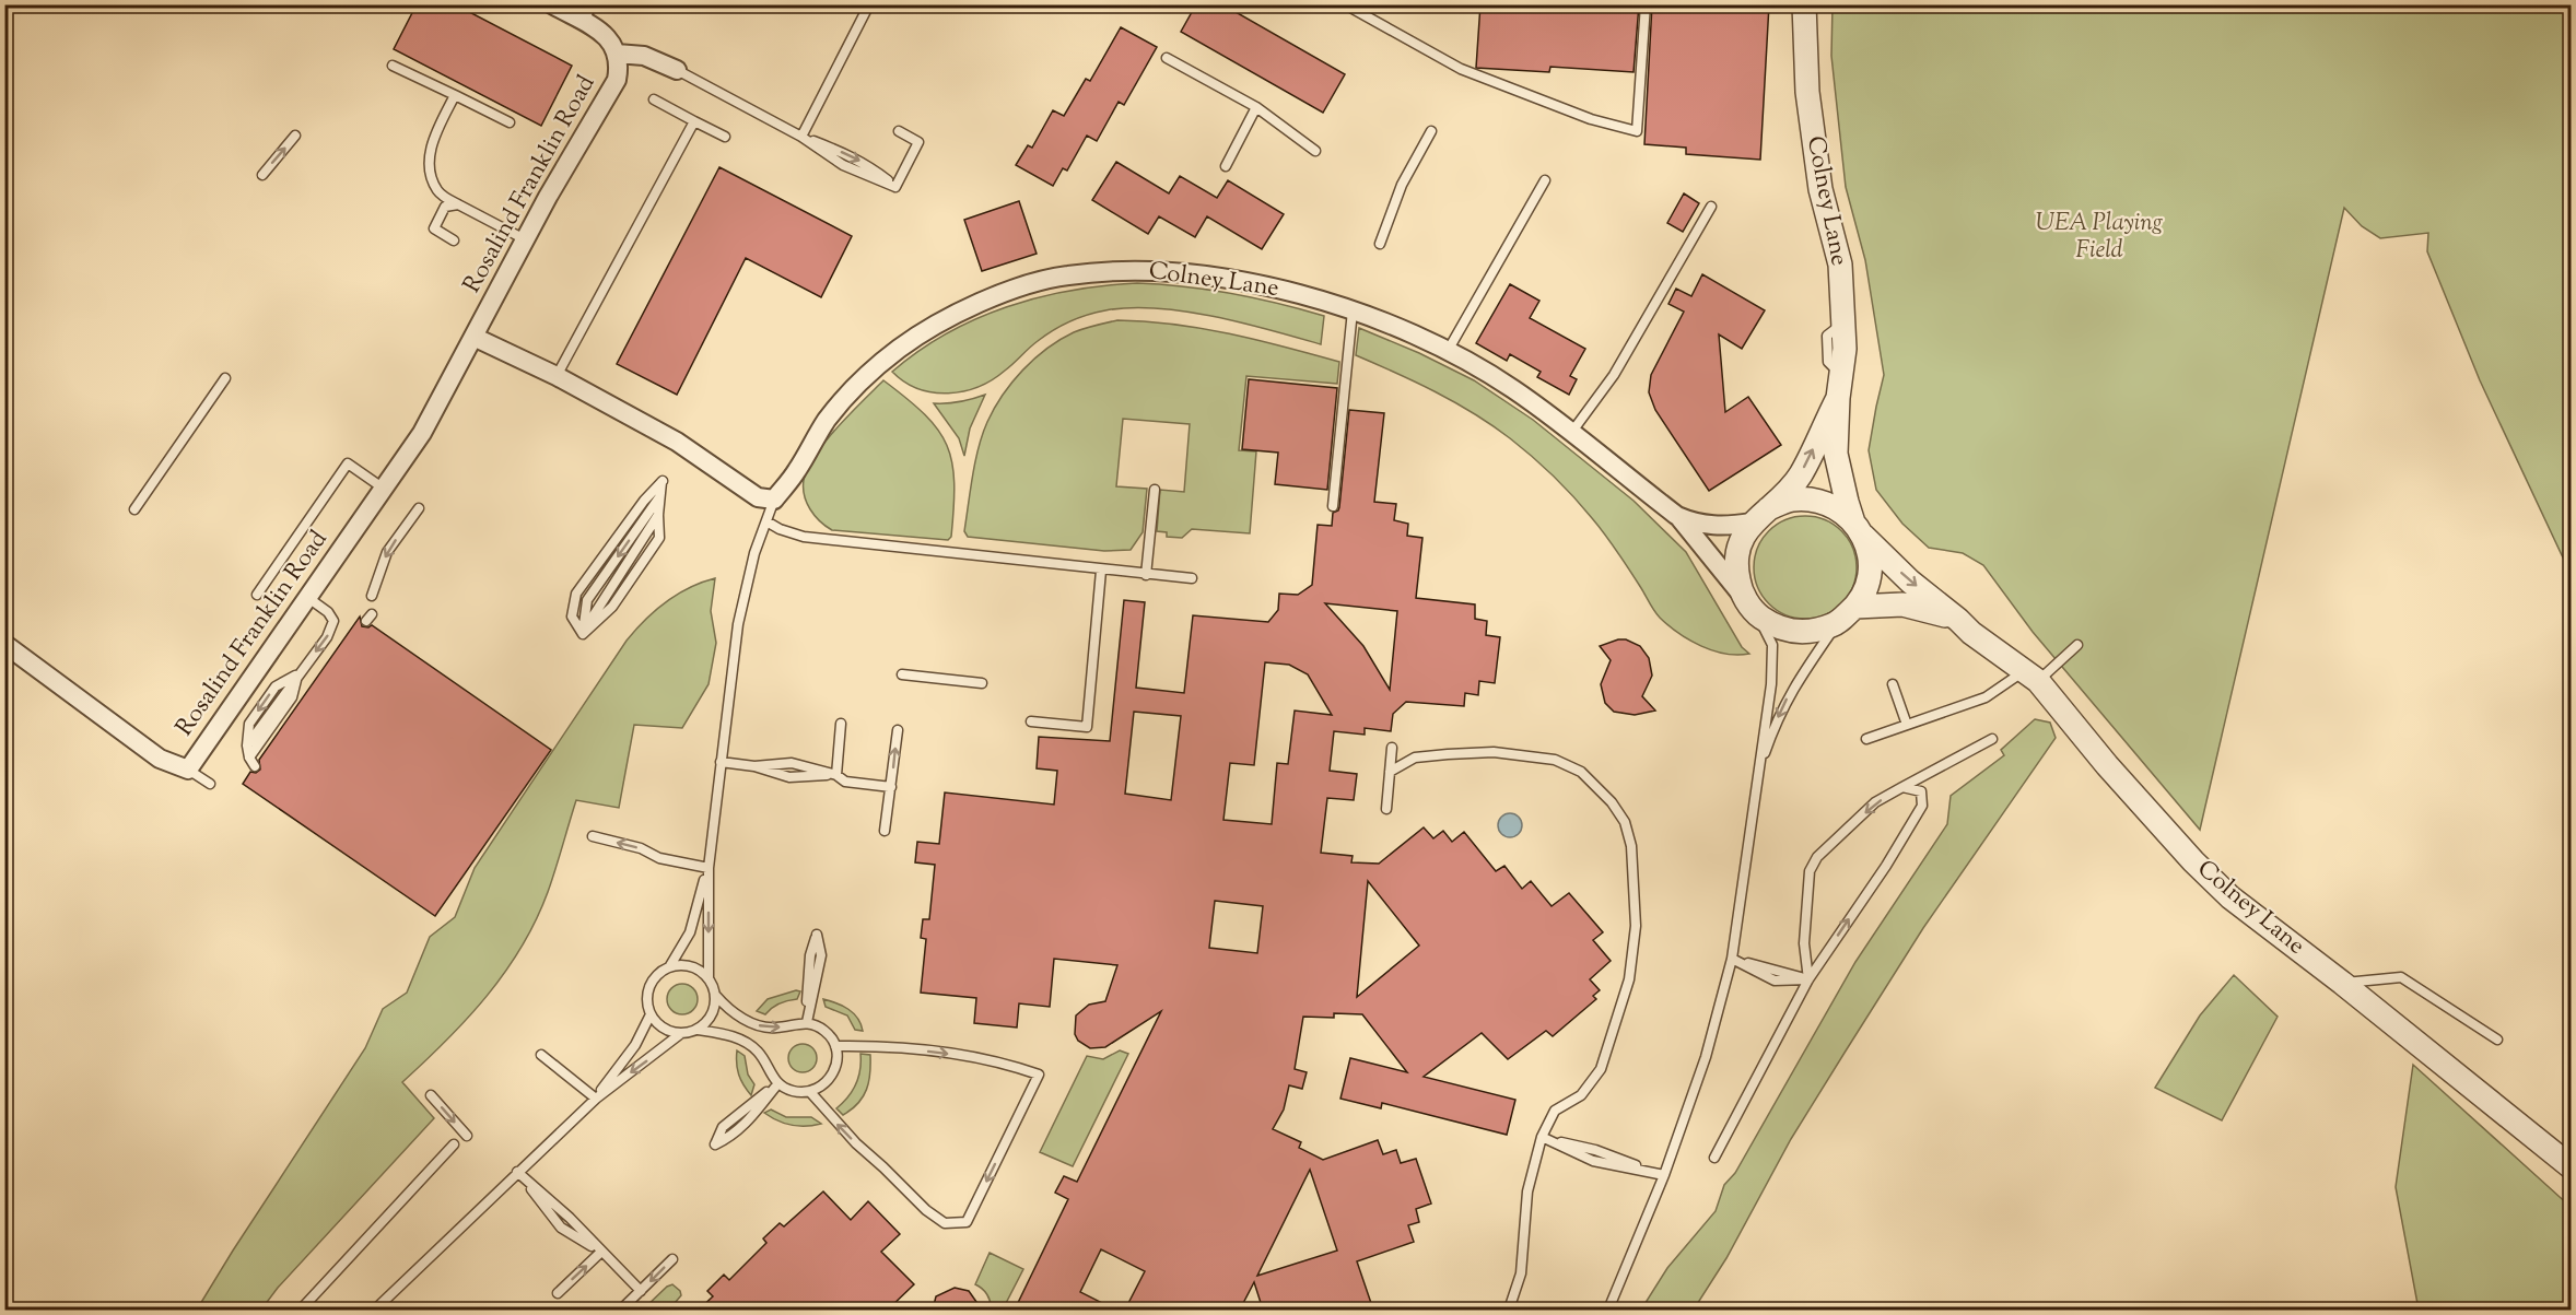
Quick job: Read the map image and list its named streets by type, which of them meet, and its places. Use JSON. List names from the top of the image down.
{
  "streets": {
    "street": ["Rosalind Franklin Road", "Colney Lane"]
  },
  "parks": ["UEA Playing Field"]
}
